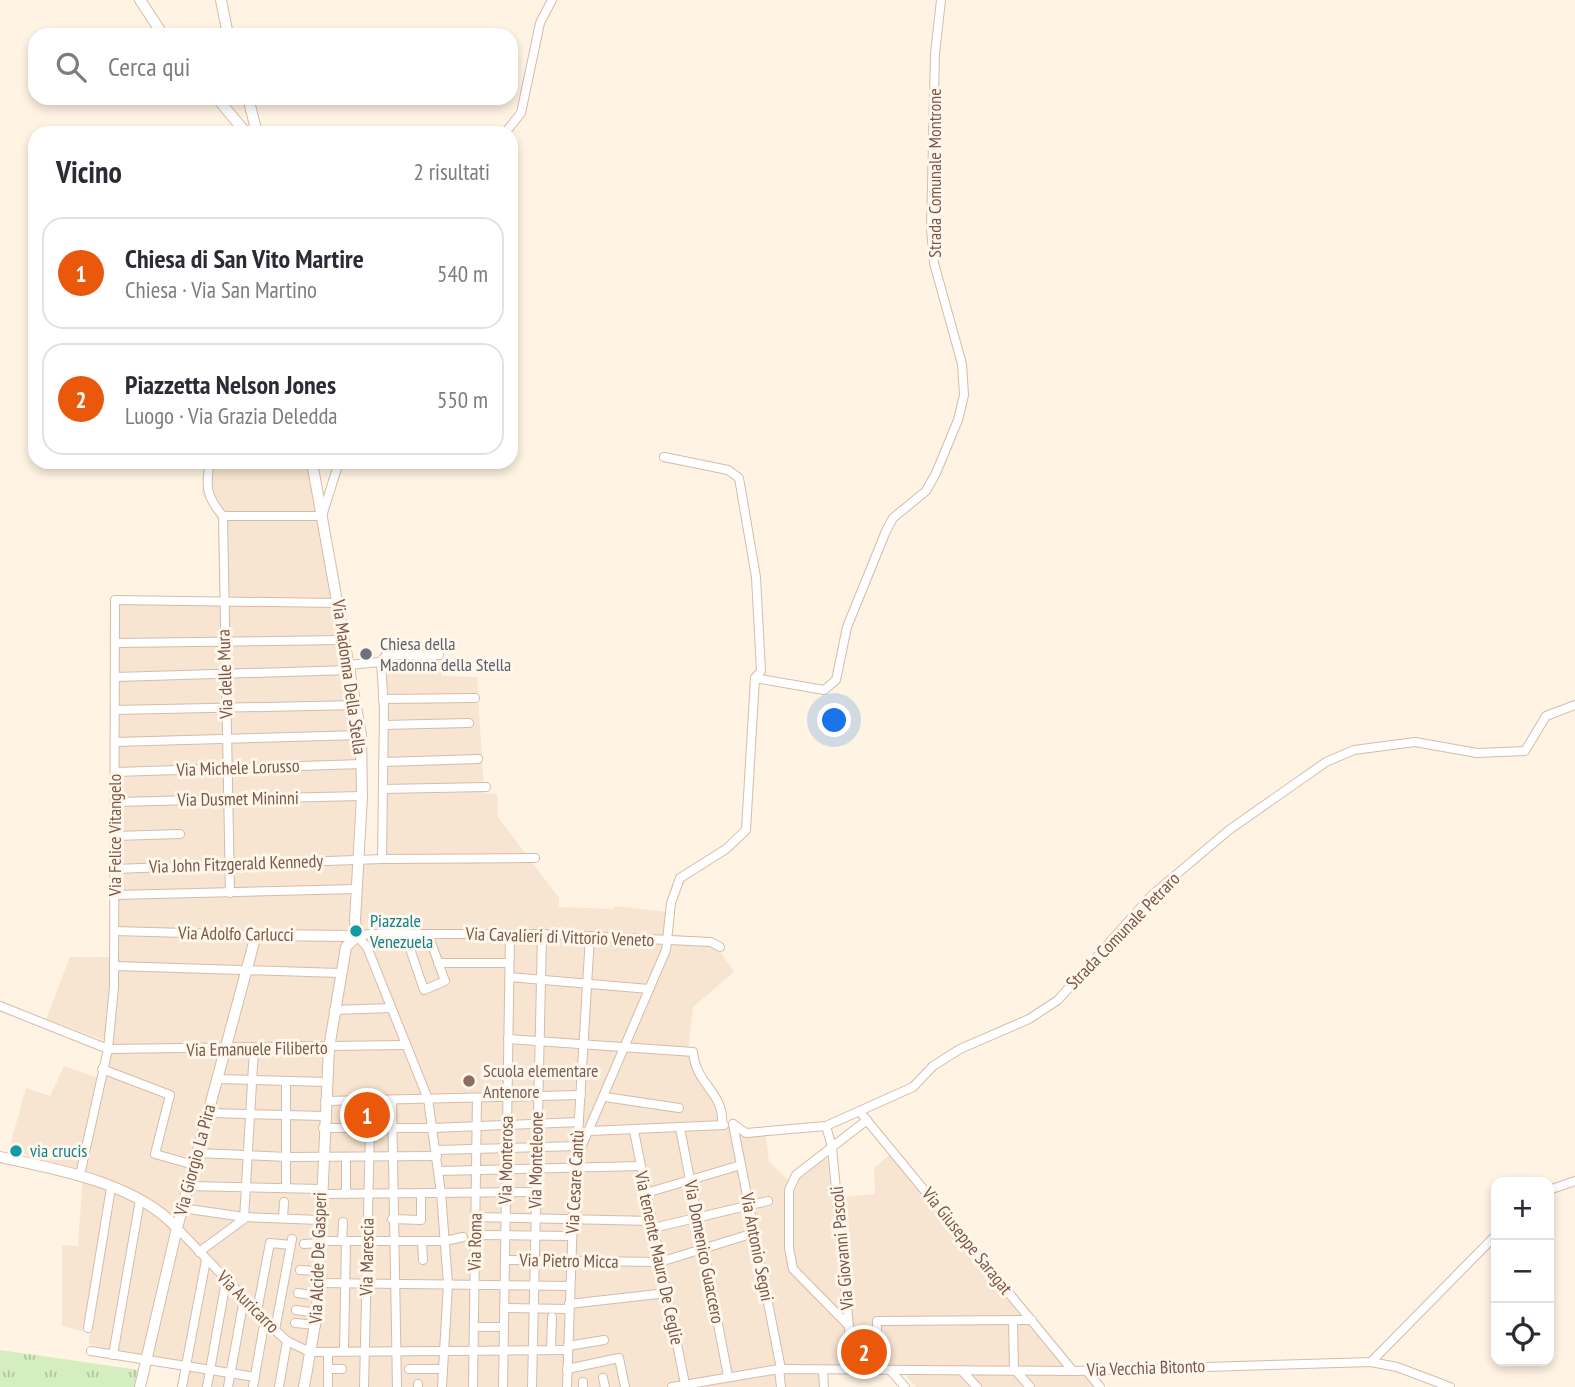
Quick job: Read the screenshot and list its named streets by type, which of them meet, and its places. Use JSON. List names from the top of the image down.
{
  "streets": {
    "street": [
      "Strada Comunale Montrone",
      "Via delle Mura",
      "Via Madonna Della Stella",
      "Via Michele Lorusso",
      "Via Dusmet Mininni",
      "Via Felice Vitangelo",
      "Via John Fitzgerald Kennedy",
      "Strada Comunale Petraro",
      "Via Adolfo Carlucci",
      "Via Cavalieri di Vittorio Veneto",
      "Via Emanuele Filiberto",
      "Via Giorgio La Pira",
      "Via Monterosa",
      "Via Monteleone",
      "Via Cesare Cantù",
      "Via Giuseppe Saragat",
      "Via Roma",
      "Via Antonio Segni",
      "Via Giovanni Pascoli",
      "Via Domenico Guaccero",
      "Via Marescia",
      "Via Alcide De Gasperi",
      "Via tenente Mauro De Ceglie",
      "Via Pietro Micca",
      "Via Auricarro",
      "Via Vecchia Bitonto"
    ]
  },
  "crossings": [
    ["Via delle Mura", "Via Michele Lorusso"],
    ["Via delle Mura", "Via Dusmet Mininni"],
    ["Via delle Mura", "Via Felice Vitangelo"],
    ["Via delle Mura", "Via John Fitzgerald Kennedy"],
    ["Via Madonna Della Stella", "Via Michele Lorusso"],
    ["Via Madonna Della Stella", "Via Dusmet Mininni"],
    ["Via Madonna Della Stella", "Via John Fitzgerald Kennedy"],
    ["Via Madonna Della Stella", "Via Adolfo Carlucci"],
    ["Via Madonna Della Stella", "Via Cavalieri di Vittorio Veneto"],
    ["Via Madonna Della Stella", "Via Alcide De Gasperi"],
    ["Via Michele Lorusso", "Via Felice Vitangelo"],
    ["Via Dusmet Mininni", "Via Felice Vitangelo"],
    ["Via Felice Vitangelo", "Via John Fitzgerald Kennedy"],
    ["Via Felice Vitangelo", "Via Adolfo Carlucci"],
    ["Via Felice Vitangelo", "Via Emanuele Filiberto"],
    ["Via Felice Vitangelo", "Via Auricarro"],
    ["Strada Comunale Petraro", "Via Giuseppe Saragat"],
    ["Strada Comunale Petraro", "Via Antonio Segni"],
    ["Strada Comunale Petraro", "Via Giovanni Pascoli"],
    ["Strada Comunale Petraro", "Via Domenico Guaccero"],
    ["Strada Comunale Petraro", "Via tenente Mauro De Ceglie"],
    ["Via Adolfo Carlucci", "Via Cavalieri di Vittorio Veneto"],
    ["Via Adolfo Carlucci", "Via Giorgio La Pira"],
    ["Via Adolfo Carlucci", "Via Alcide De Gasperi"],
    ["Via Cavalieri di Vittorio Veneto", "Via Monterosa"],
    ["Via Cavalieri di Vittorio Veneto", "Via Monteleone"],
    ["Via Cavalieri di Vittorio Veneto", "Via Cesare Cantù"],
    ["Via Cavalieri di Vittorio Veneto", "Via Alcide De Gasperi"],
    ["Via Emanuele Filiberto", "Via Giorgio La Pira"],
    ["Via Emanuele Filiberto", "Via Alcide De Gasperi"],
    ["Via Giorgio La Pira", "Via Auricarro"],
    ["Via Monterosa", "Via Pietro Micca"],
    ["Via Monterosa", "Via Auricarro"],
    ["Via Monteleone", "Via Pietro Micca"],
    ["Via Monteleone", "Via Auricarro"],
    ["Via Cesare Cantù", "Via Pietro Micca"],
    ["Via Cesare Cantù", "Via Auricarro"],
    ["Via Giuseppe Saragat", "Via Vecchia Bitonto"],
    ["Via Roma", "Via Auricarro"],
    ["Via Antonio Segni", "Via Pietro Micca"],
    ["Via Antonio Segni", "Via Vecchia Bitonto"],
    ["Via Giovanni Pascoli", "Via Vecchia Bitonto"],
    ["Via Domenico Guaccero", "Via Pietro Micca"],
    ["Via Domenico Guaccero", "Via Vecchia Bitonto"],
    ["Via Marescia", "Via Auricarro"],
    ["Via Alcide De Gasperi", "Via Auricarro"],
    ["Via tenente Mauro De Ceglie", "Via Pietro Micca"],
    ["Via tenente Mauro De Ceglie", "Via Vecchia Bitonto"]
  ],
  "places": [
    "Chiesa della Madonna della Stella",
    "Piazzale Venezuela",
    "Scuola elementare Antenore",
    "via crucis"
  ],
  "page": {
    "search": "Cerca qui",
    "heading": ["Vicino", "2 risultati"],
    "list": [
      {
        "mark": "1",
        "name": "Chiesa di San Vito Martire",
        "note": "Chiesa · Via San Martino",
        "value": "540 m"
      },
      {
        "mark": "2",
        "name": "Piazzetta Nelson Jones",
        "note": "Luogo · Via Grazia Deledda",
        "value": "550 m"
      }
    ],
    "pins": ["1", "2"],
    "map_buttons": ["+", "−"]
  }
}
